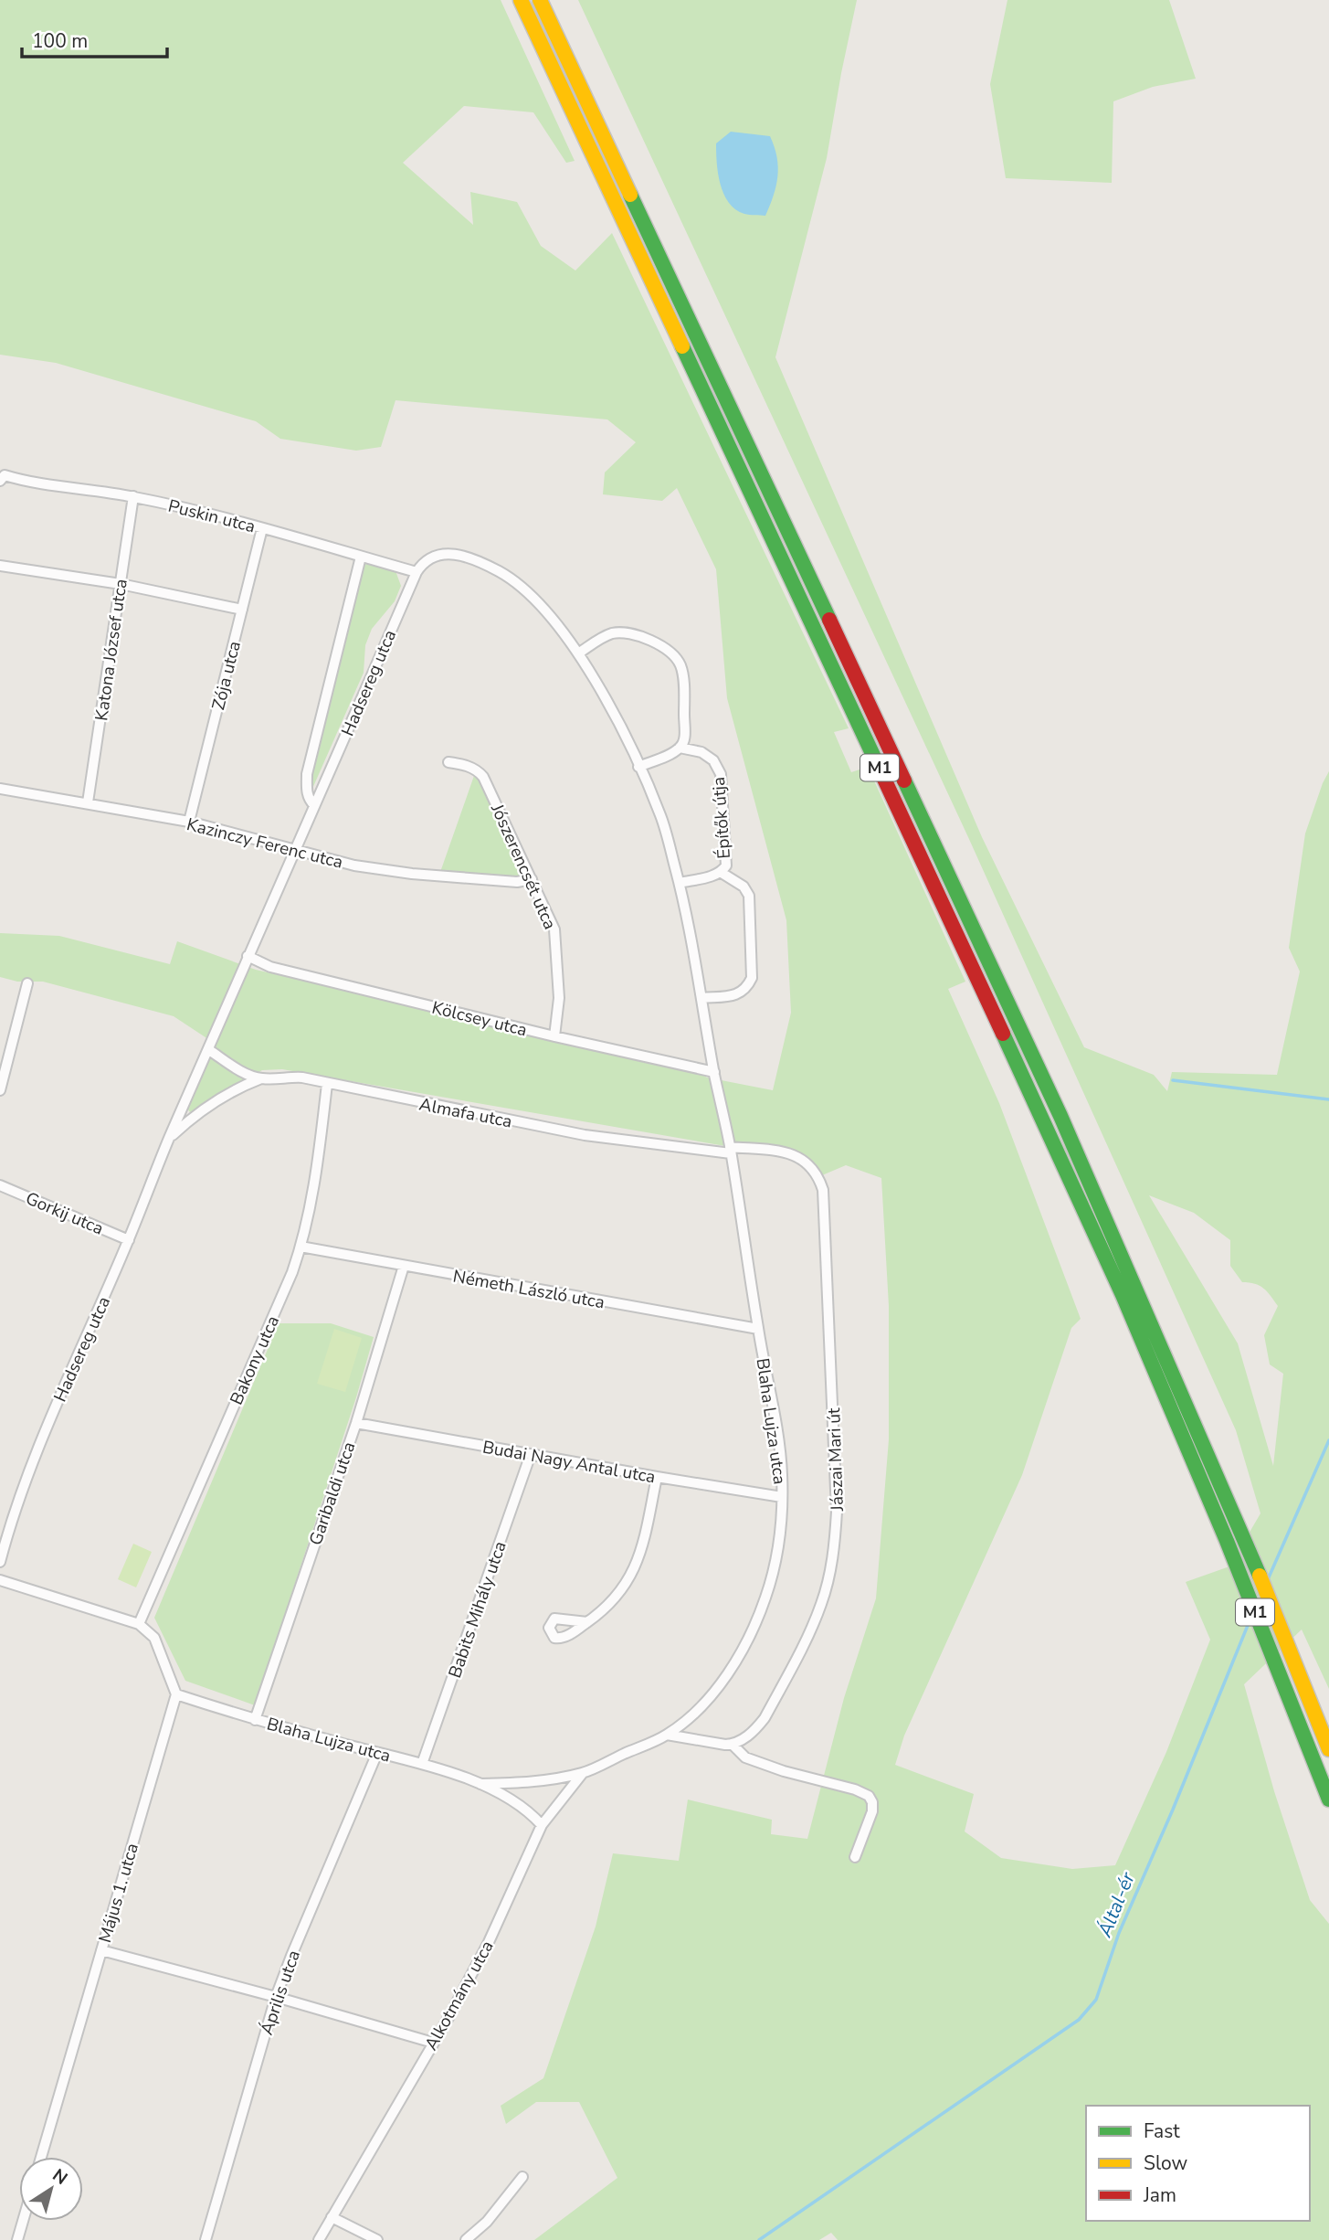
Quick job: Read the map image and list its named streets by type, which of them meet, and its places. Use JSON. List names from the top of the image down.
{
  "streets": {
    "highway": ["M1"],
    "street": [
      "Puskin utca",
      "Katona József utca",
      "Zója utca",
      "Hadsereg utca",
      "Építők útja",
      "Kazinczy Ferenc utca",
      "Jószerencsét utca",
      "Kölcsey utca",
      "Almafa utca",
      "Gorkij utca",
      "Németh László utca",
      "Bakony utca",
      "Blaha Lujza utca",
      "Jászai Mari út",
      "Budai Nagy Antal utca",
      "Garibaldi utca",
      "Babits Mihály utca",
      "Május 1. utca",
      "Április utca",
      "Alkotmány utca"
    ]
  },
  "crossings": [
    ["Puskin utca", "Katona József utca"],
    ["Puskin utca", "Zója utca"],
    ["Puskin utca", "Hadsereg utca"],
    ["Katona József utca", "Kazinczy Ferenc utca"],
    ["Zója utca", "Kazinczy Ferenc utca"],
    ["Hadsereg utca", "Kazinczy Ferenc utca"],
    ["Hadsereg utca", "Kölcsey utca"],
    ["Hadsereg utca", "Almafa utca"],
    ["Hadsereg utca", "Gorkij utca"],
    ["Kazinczy Ferenc utca", "Jószerencsét utca"],
    ["Jószerencsét utca", "Kölcsey utca"],
    ["Almafa utca", "Bakony utca"],
    ["Almafa utca", "Blaha Lujza utca"],
    ["Almafa utca", "Jászai Mari út"],
    ["Németh László utca", "Bakony utca"],
    ["Németh László utca", "Blaha Lujza utca"],
    ["Németh László utca", "Garibaldi utca"],
    ["Blaha Lujza utca", "Jászai Mari út"],
    ["Blaha Lujza utca", "Budai Nagy Antal utca"],
    ["Blaha Lujza utca", "Garibaldi utca"],
    ["Blaha Lujza utca", "Babits Mihály utca"],
    ["Blaha Lujza utca", "Május 1. utca"],
    ["Blaha Lujza utca", "Április utca"],
    ["Blaha Lujza utca", "Alkotmány utca"],
    ["Budai Nagy Antal utca", "Garibaldi utca"],
    ["Budai Nagy Antal utca", "Babits Mihály utca"]
  ],
  "water": ["Által-ér"],
  "legend": ["Fast", "Slow", "Jam"],
  "scale_bar": "100 m",
  "north": "top right"
}
